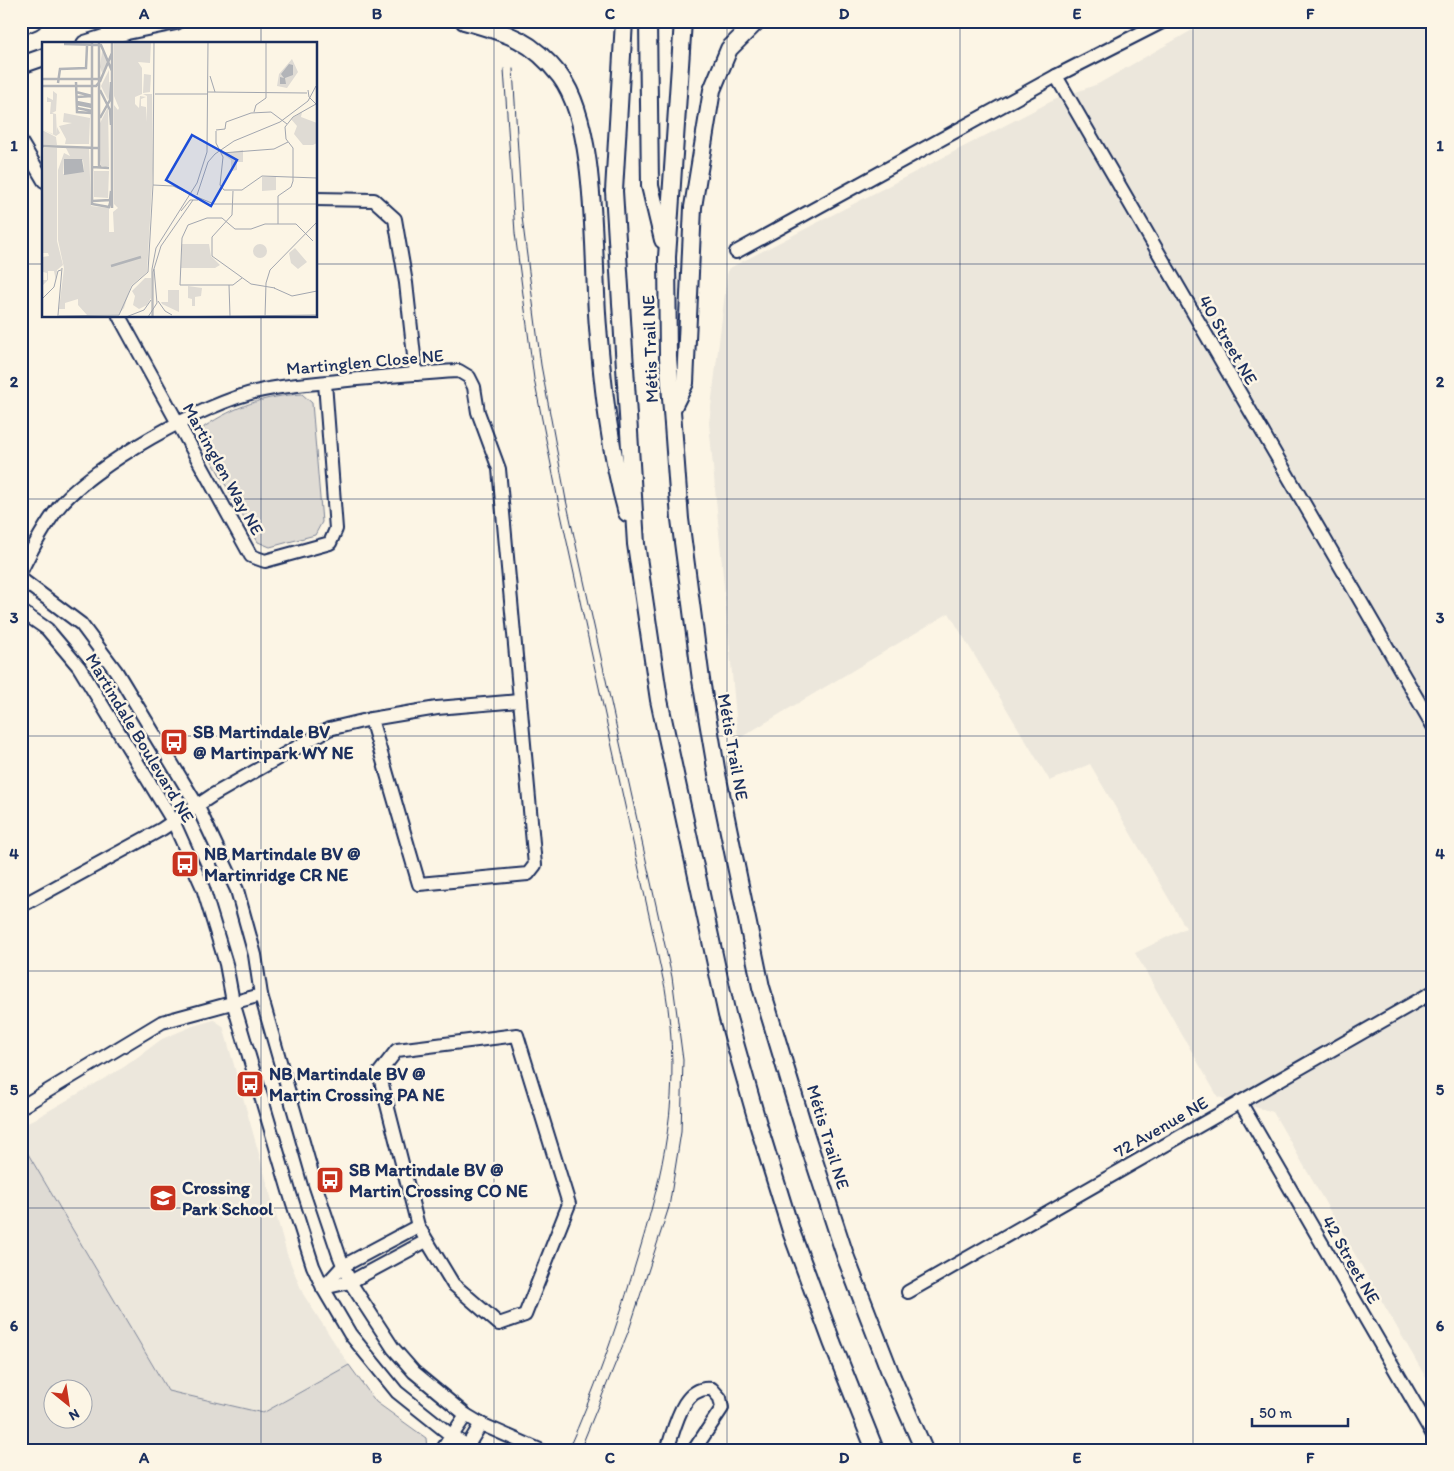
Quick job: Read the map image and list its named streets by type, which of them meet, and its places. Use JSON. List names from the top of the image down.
{
  "streets": {
    "main road": ["Métis Trail NE"],
    "street": [
      "40 Street NE",
      "Martinglen Close NE",
      "Martinglen Way NE",
      "Martindale Boulevard NE",
      "72 Avenue NE",
      "42 Street NE"
    ]
  },
  "crossings": [
    ["Martinglen Close NE", "Martinglen Way NE"],
    ["72 Avenue NE", "42 Street NE"]
  ],
  "places": {
    "bus stop": [
      "SB Martindale BV @ Martinpark WY NE",
      "NB Martindale BV @ Martinridge CR NE",
      "NB Martindale BV @ Martin Crossing PA NE",
      "SB Martindale BV @ Martin Crossing CO NE"
    ],
    "school or university": ["Crossing Park School"]
  },
  "scale_bar": "50 m",
  "north": "bottom right",
  "grid": {
    "columns": [
      "A",
      "B",
      "C",
      "D",
      "E",
      "F"
    ],
    "rows": [
      "1",
      "2",
      "3",
      "4",
      "5",
      "6"
    ]
  }
}
